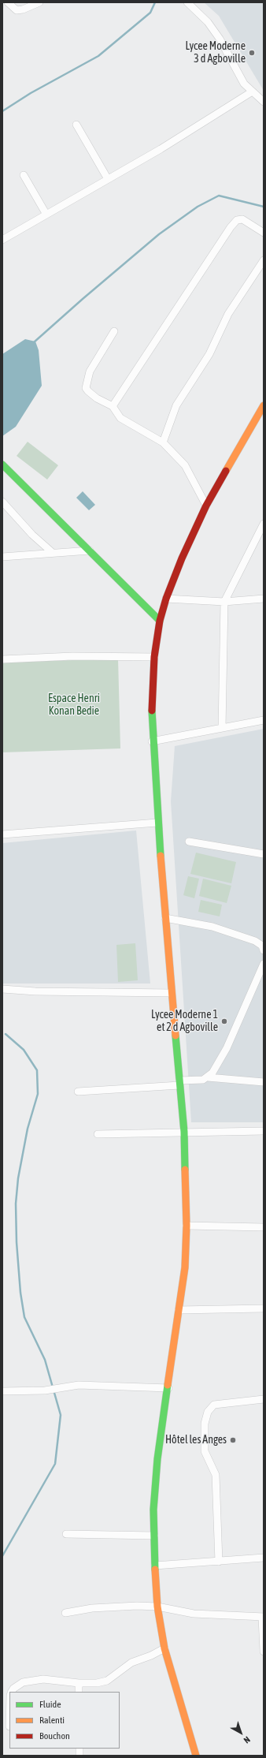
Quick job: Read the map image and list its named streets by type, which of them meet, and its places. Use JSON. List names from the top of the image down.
{
  "parks": ["Espace Henri Konan Bedie"],
  "places": ["Lycee Moderne 3 d Agboville", "Lycee Moderne 1 et 2 d Agboville", "Hôtel les Anges"],
  "legend": ["Fluide", "Ralenti", "Bouchon"],
  "north": "bottom right"
}
